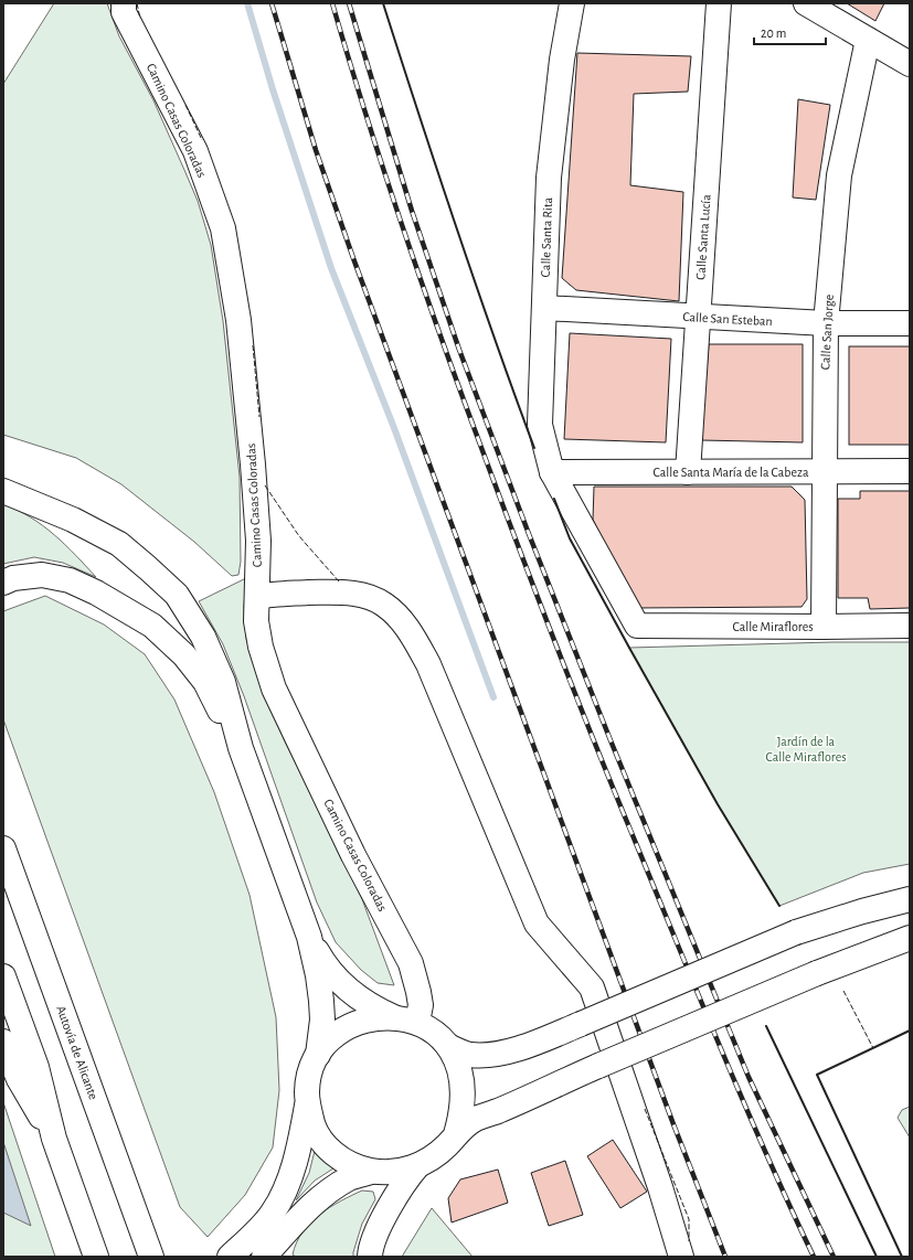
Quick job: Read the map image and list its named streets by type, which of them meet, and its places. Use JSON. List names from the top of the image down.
{
  "streets": {
    "main road": [
      "Camino Casas Coloradas",
      "Calle Santa Rita",
      "Calle Santa Lucía",
      "Calle San Esteban",
      "Calle San Jorge",
      "Calle Santa María de la Cabeza",
      "Calle Miraflores",
      "Autovía de Alicante"
    ]
  },
  "crossings": [
    ["Calle Santa Rita", "Calle San Esteban"],
    ["Calle Santa Rita", "Calle Santa María de la Cabeza"],
    ["Calle Santa Rita", "Calle Miraflores"],
    ["Calle Santa Lucía", "Calle San Esteban"],
    ["Calle Santa Lucía", "Calle Santa María de la Cabeza"],
    ["Calle San Esteban", "Calle San Jorge"],
    ["Calle San Jorge", "Calle Santa María de la Cabeza"],
    ["Calle San Jorge", "Calle Miraflores"]
  ],
  "parks": ["Jardín de la Calle Miraflores"],
  "scale_bar": "20 m"
}
